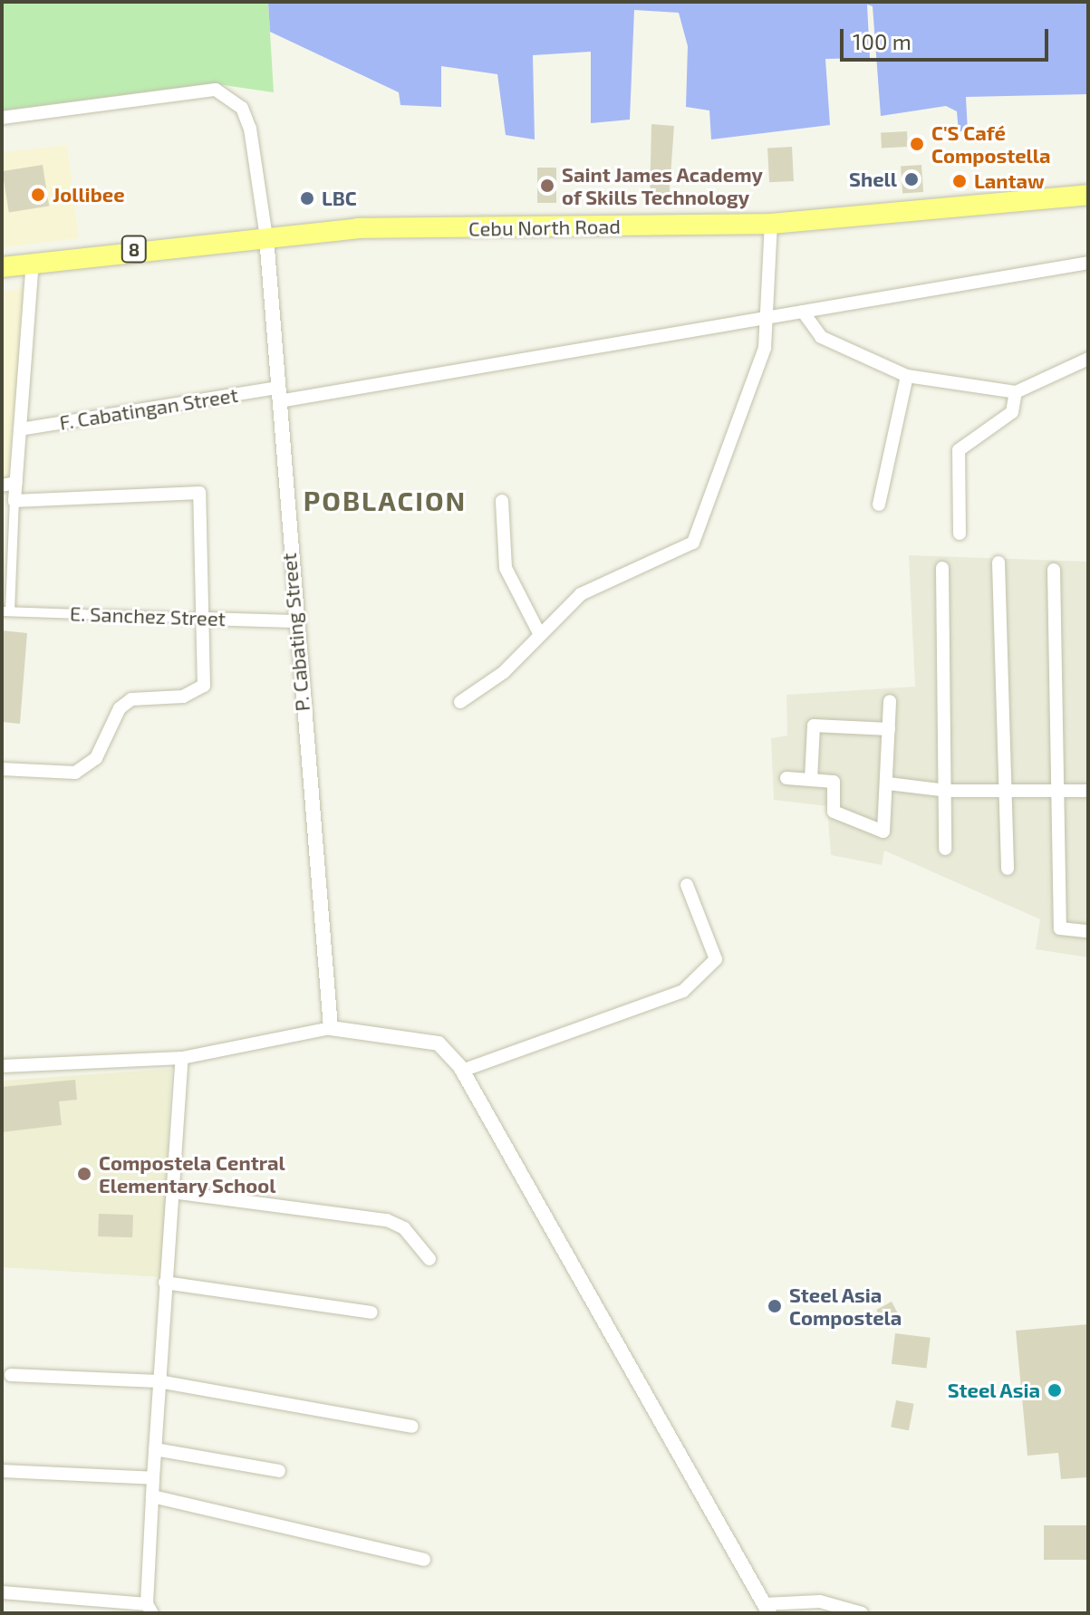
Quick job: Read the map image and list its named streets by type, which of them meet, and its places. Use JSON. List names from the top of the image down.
{
  "streets": {
    "highway": ["Cebu North Road", "8"],
    "street": ["F. Cabatingan Street", "E. Sanchez Street", "P. Cabating Street"]
  },
  "crossings": [
    ["Cebu North Road", "P. Cabating Street"],
    ["F. Cabatingan Street", "P. Cabating Street"],
    ["E. Sanchez Street", "P. Cabating Street"]
  ],
  "districts": ["POBLACION"],
  "places": [
    "C'S Café Compostella",
    "Shell",
    "Lantaw",
    "Saint James Academy of Skills Technology",
    "Jollibee",
    "LBC",
    "Compostela Central Elementary School",
    "Steel Asia Compostela",
    "Steel Asia"
  ],
  "scale_bar": "100 m"
}
